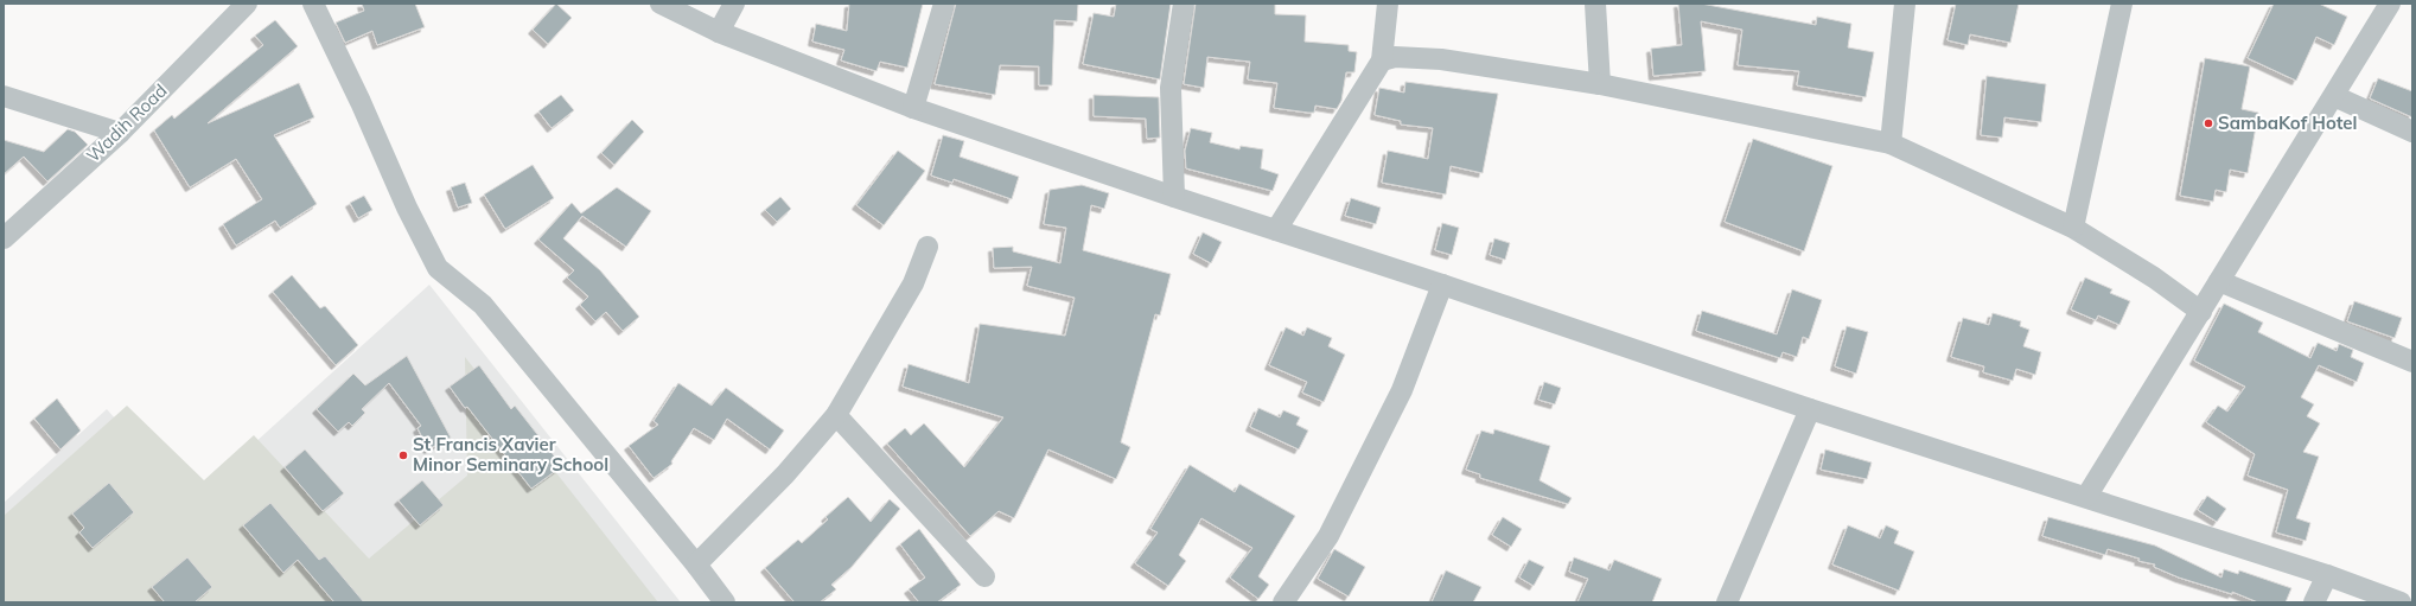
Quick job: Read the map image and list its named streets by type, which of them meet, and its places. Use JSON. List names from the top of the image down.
{
  "streets": {
    "street": ["Wadih Road"]
  },
  "places": ["SambaKof Hotel", "St Francis Xavier Minor Seminary School"]
}
